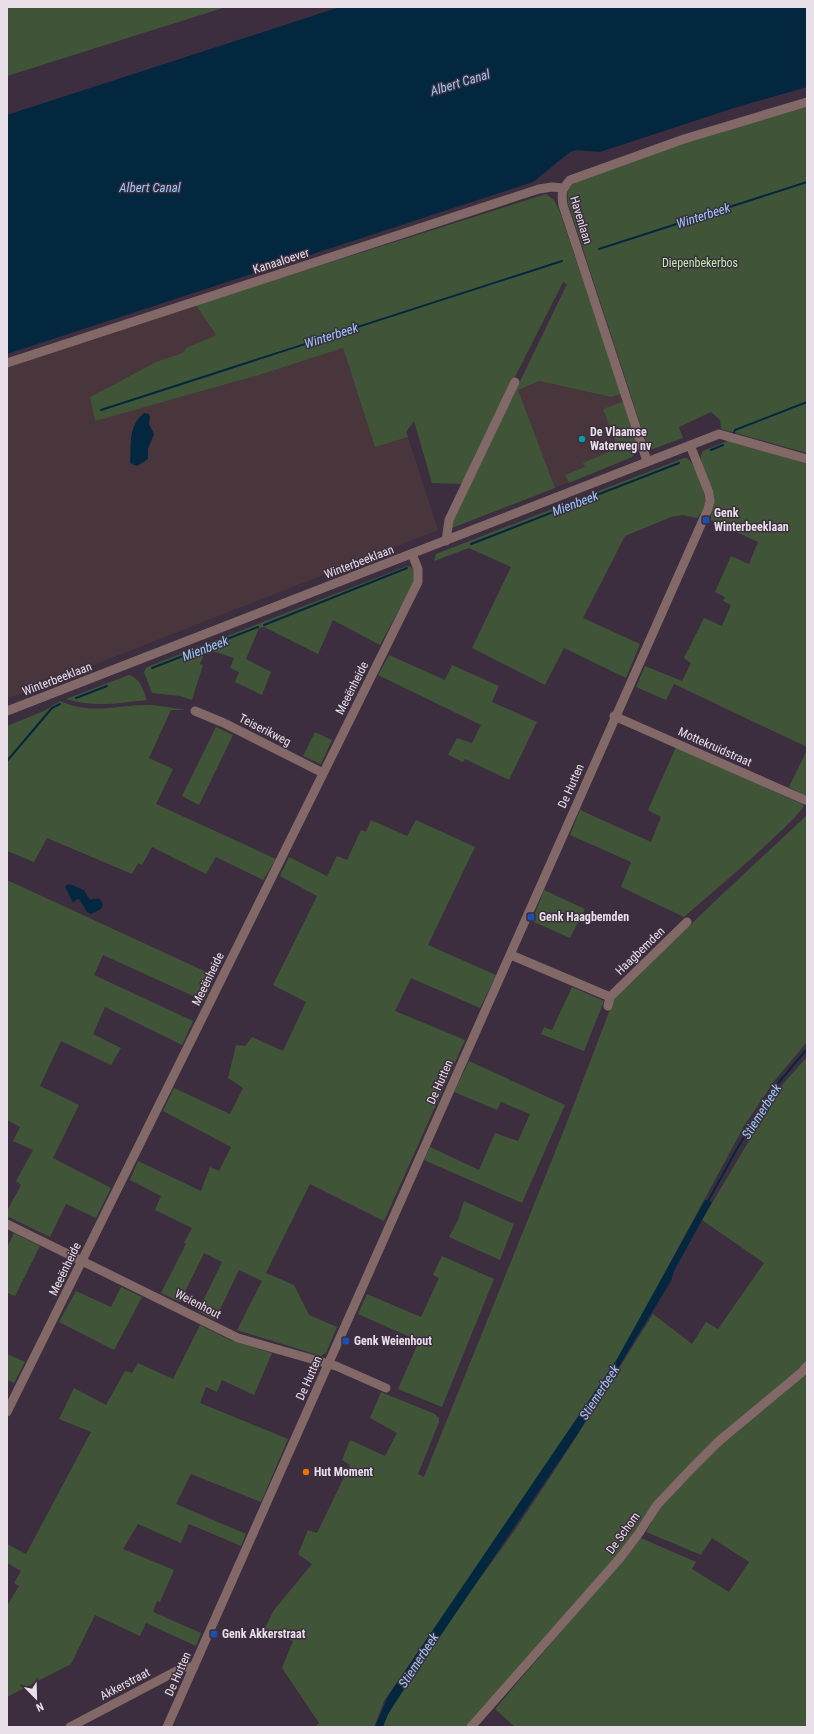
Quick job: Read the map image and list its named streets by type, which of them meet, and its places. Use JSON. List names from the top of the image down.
{
  "streets": {
    "street": [
      "Havenlaan",
      "Kanaaloever",
      "Winterbeeklaan",
      "Meeënheide",
      "Teiserikweg",
      "Mottekruidstraat",
      "De Hutten",
      "Haagbemden",
      "Weienhout",
      "De Schom",
      "Akkerstraat"
    ]
  },
  "crossings": [
    ["Havenlaan", "Kanaaloever"],
    ["Havenlaan", "Winterbeeklaan"],
    ["Winterbeeklaan", "Meeënheide"],
    ["Winterbeeklaan", "De Hutten"],
    ["Meeënheide", "Teiserikweg"],
    ["Meeënheide", "Weienhout"],
    ["Mottekruidstraat", "De Hutten"],
    ["De Hutten", "Haagbemden"],
    ["De Hutten", "Weienhout"],
    ["De Hutten", "Akkerstraat"]
  ],
  "water": [
    "Albert Canal",
    "Winterbeek",
    "Mienbeek",
    "Stiemerbeek"
  ],
  "parks": ["Diepenbekerbos"],
  "places": {
    "other": ["De Vlaamse Waterweg nv", "Hut Moment"],
    "transit": [
      "Genk Winterbeeklaan",
      "Genk Haagbemden",
      "Genk Weienhout",
      "Genk Akkerstraat"
    ]
  },
  "north": "bottom right"
}
